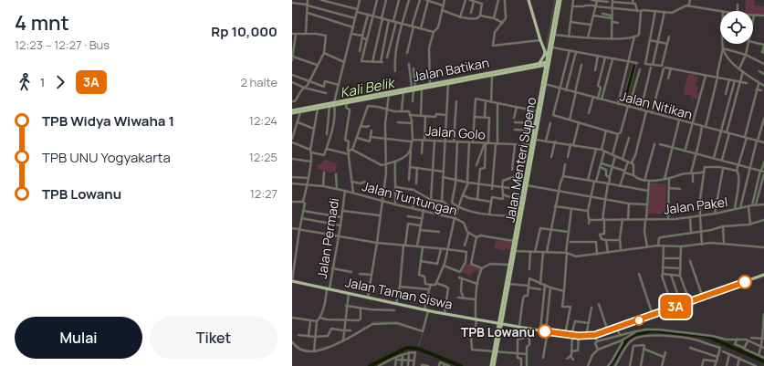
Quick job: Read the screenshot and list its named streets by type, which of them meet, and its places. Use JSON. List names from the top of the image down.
{
  "streets": {
    "main road": ["Jalan Batikan", "Jalan Menteri Supeno", "Jalan Taman Siswa"],
    "street": [
      "Jalan Nitikan",
      "Jalan Golo",
      "Jalan Tuntungan",
      "Jalan Pakel",
      "Jalan Permadi"
    ]
  },
  "crossings": [
    ["Jalan Batikan", "Jalan Menteri Supeno"],
    ["Jalan Nitikan", "Jalan Menteri Supeno"],
    ["Jalan Golo", "Jalan Menteri Supeno"],
    ["Jalan Menteri Supeno", "Jalan Tuntungan"],
    ["Jalan Menteri Supeno", "Jalan Taman Siswa"],
    ["Jalan Tuntungan", "Jalan Permadi"],
    ["Jalan Permadi", "Jalan Taman Siswa"]
  ],
  "water": ["Kali Belik"],
  "places": ["TPB Lowanu"],
  "lines": ["bus line 3A"],
  "page": {
    "heading": ["4 mnt", "12:23 – 12:27 · Bus", "Rp 10,000"],
    "on_map": "3A",
    "legs": ["1", "3A", "2 halte"],
    "list": [
      {
        "name": "TPB Widya Wiwaha 1",
        "value": "12:24"
      },
      {
        "name": "TPB UNU Yogyakarta",
        "value": "12:25"
      },
      {
        "name": "TPB Lowanu",
        "value": "12:27"
      }
    ],
    "buttons": ["Mulai", "Tiket"]
  }
}
